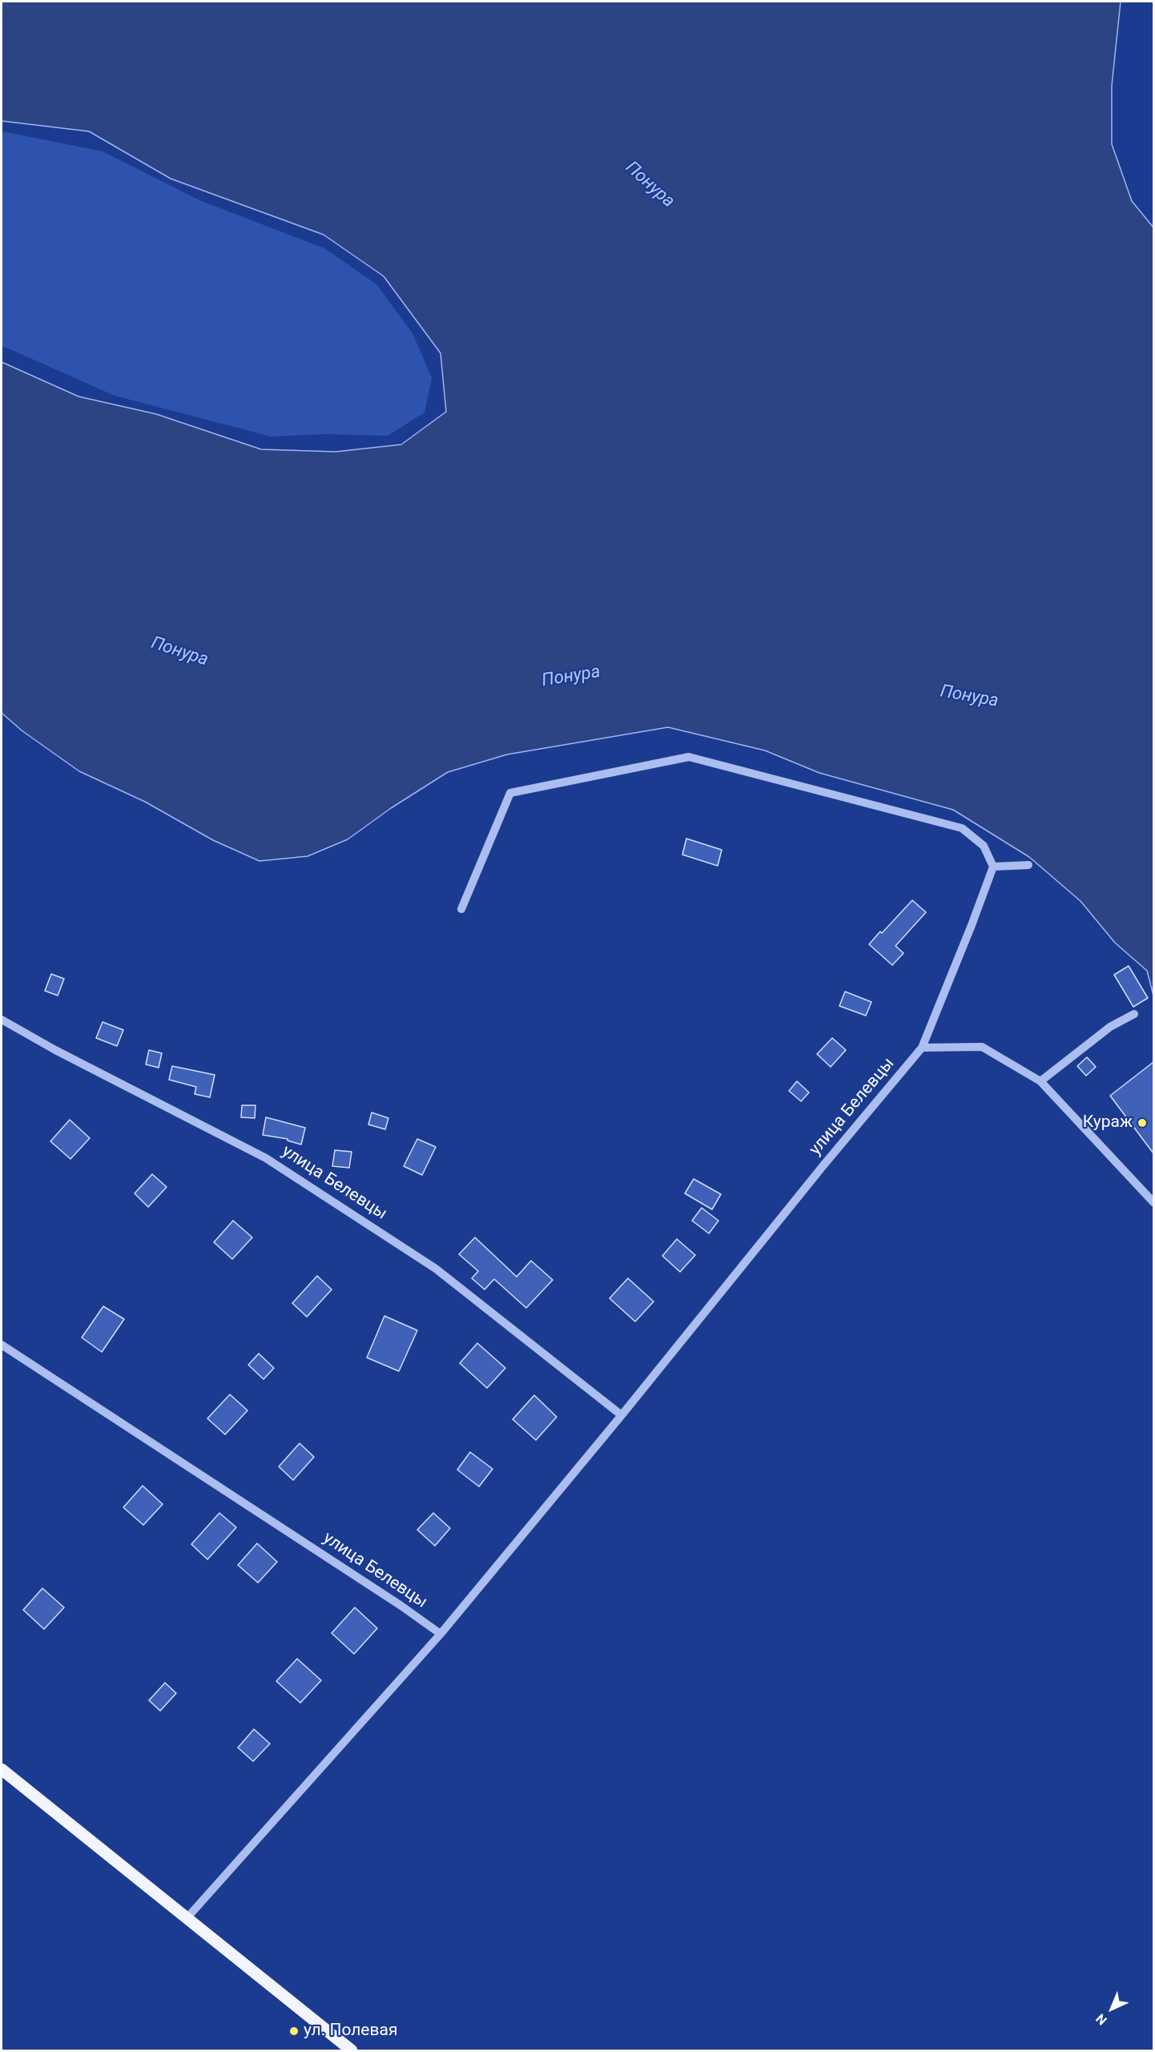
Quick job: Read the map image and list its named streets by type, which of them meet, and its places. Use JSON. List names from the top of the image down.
{
  "streets": {
    "street": ["улица Белевцы"]
  },
  "water": ["Понура"],
  "places": ["Кураж", "ул. Полевая"],
  "north": "bottom left"
}
